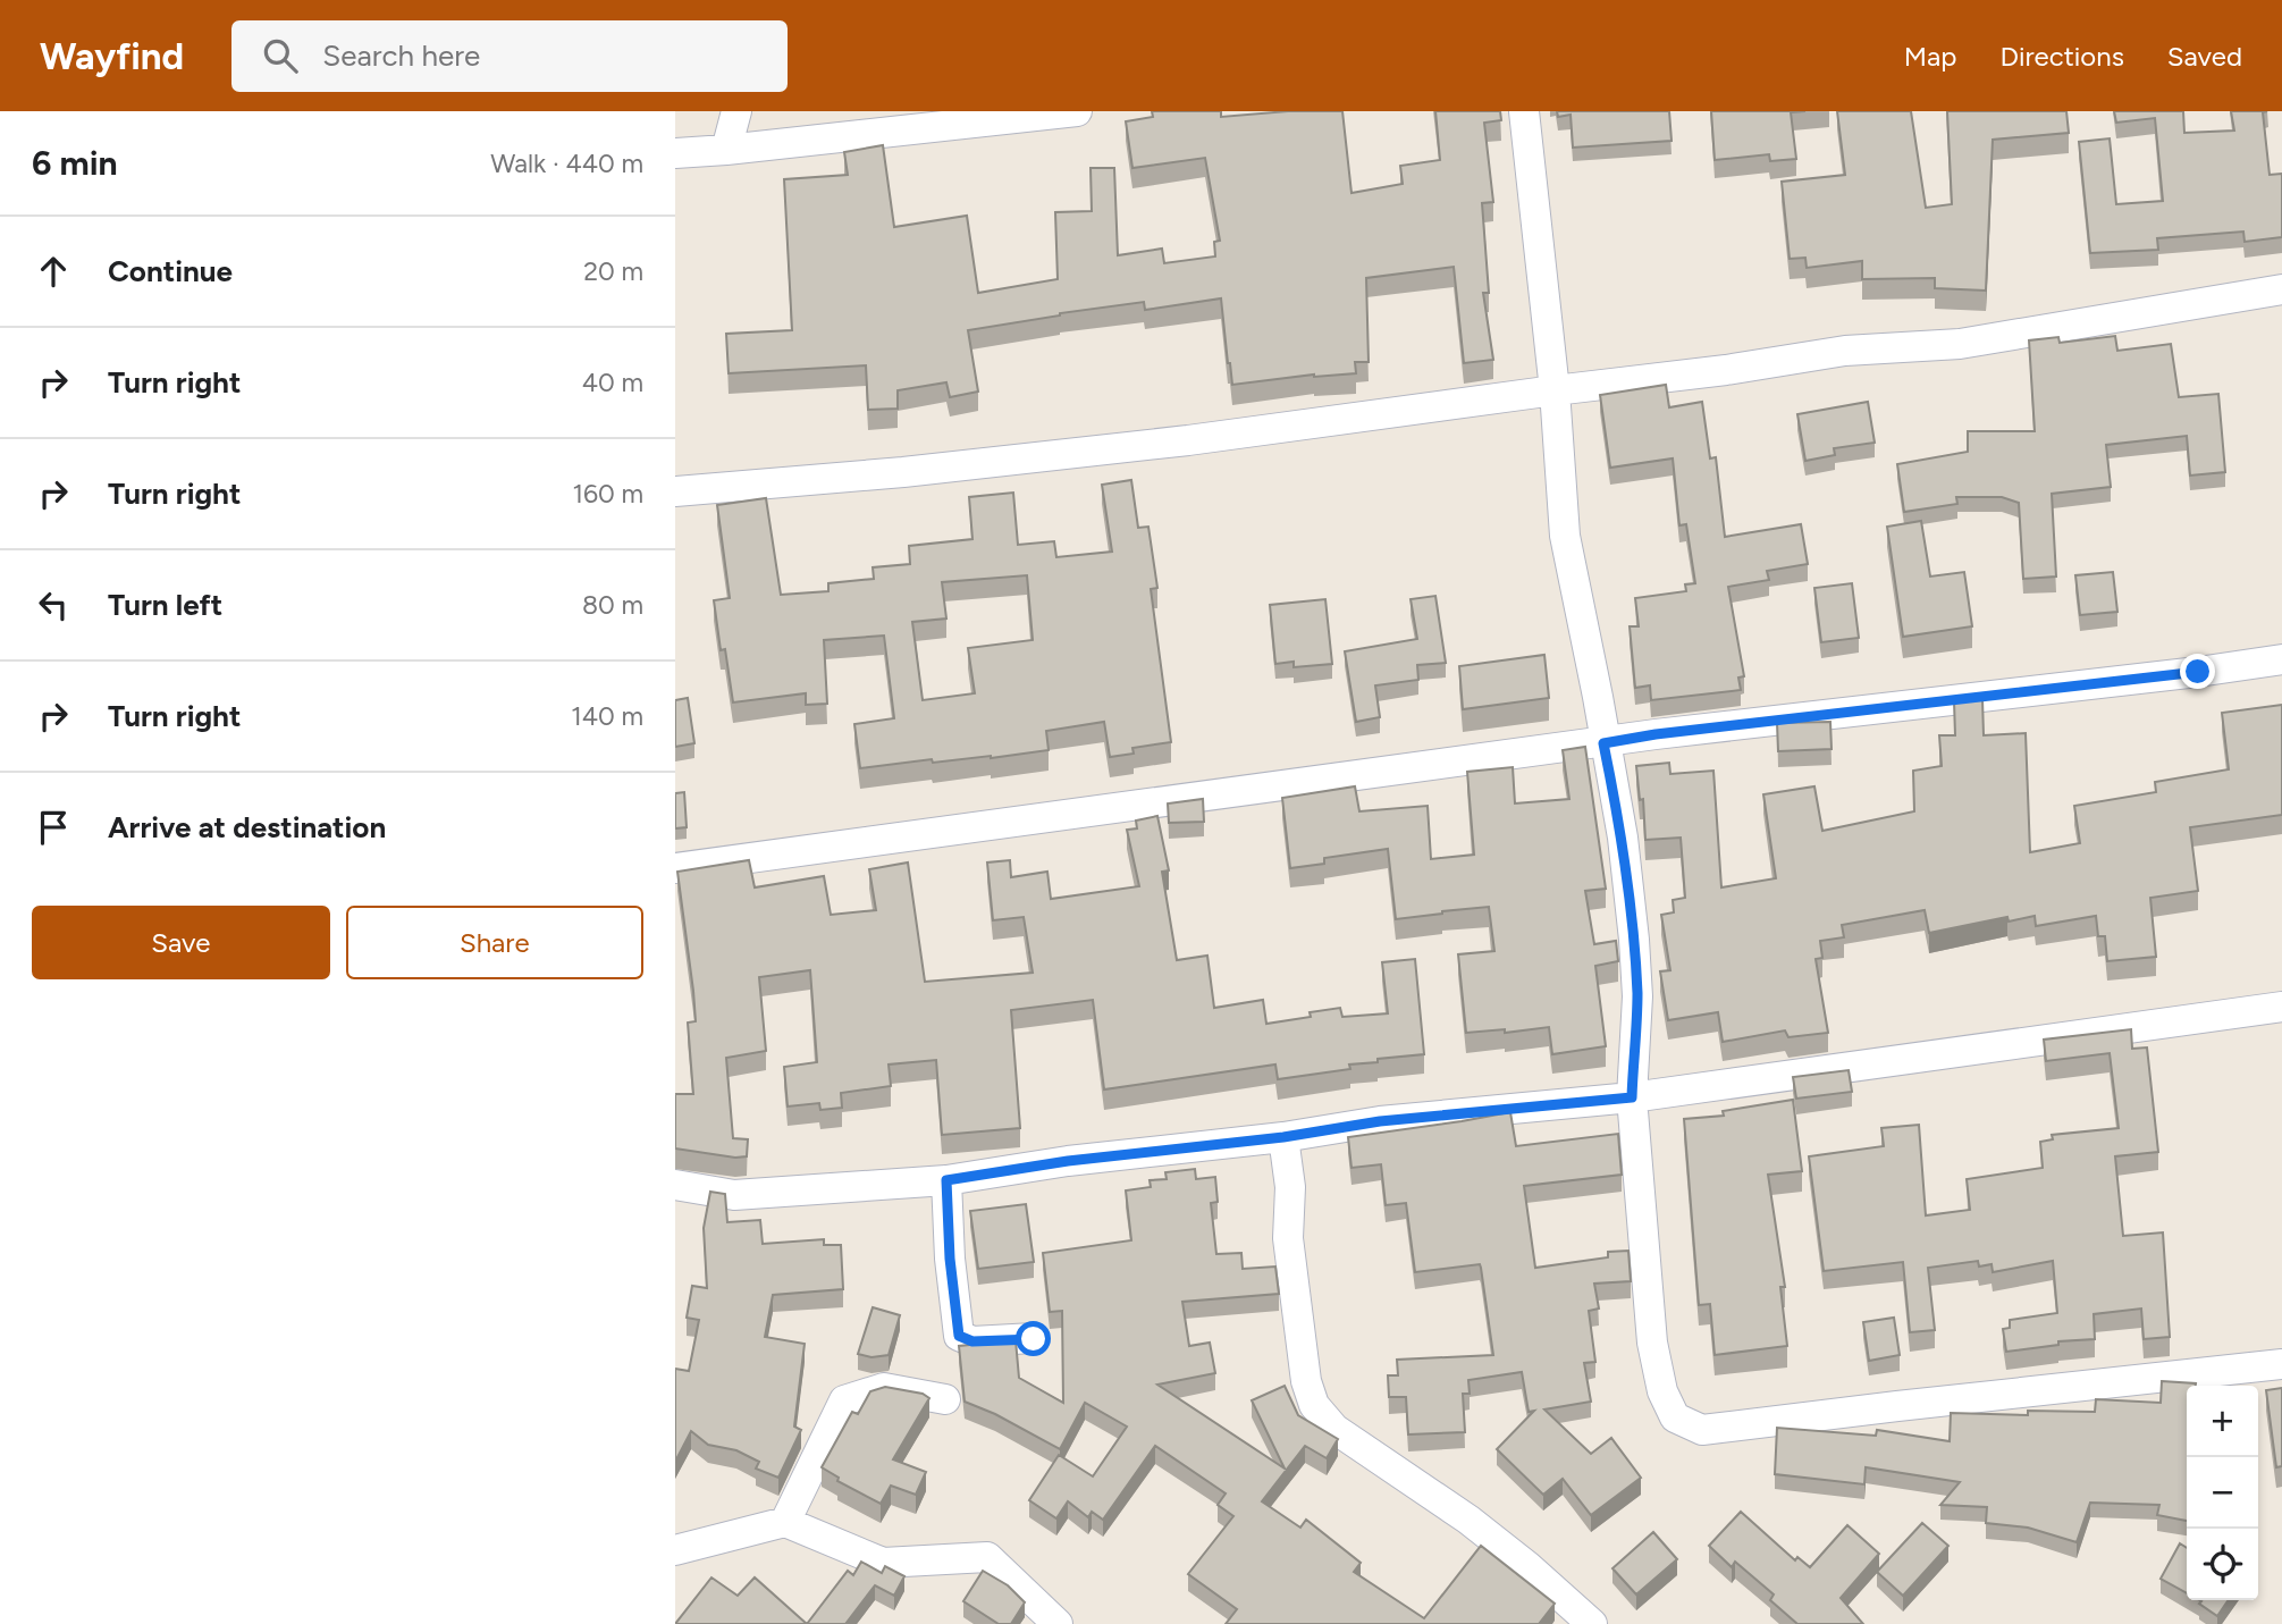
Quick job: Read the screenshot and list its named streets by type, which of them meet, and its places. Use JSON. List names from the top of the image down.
{
  "page": {
    "header": "Wayfind",
    "search": "Search here",
    "nav": ["Map", "Directions", "Saved"],
    "heading": ["6 min", "Walk · 440 m"],
    "list": [
      ["Continue", "20 m"],
      ["Turn right", "40 m"],
      ["Turn right", "160 m"],
      ["Turn left", "80 m"],
      ["Turn right", "140 m"],
      "Arrive at destination"
    ],
    "buttons": ["Save", "Share"],
    "map_buttons": ["+", "−"]
  }
}
